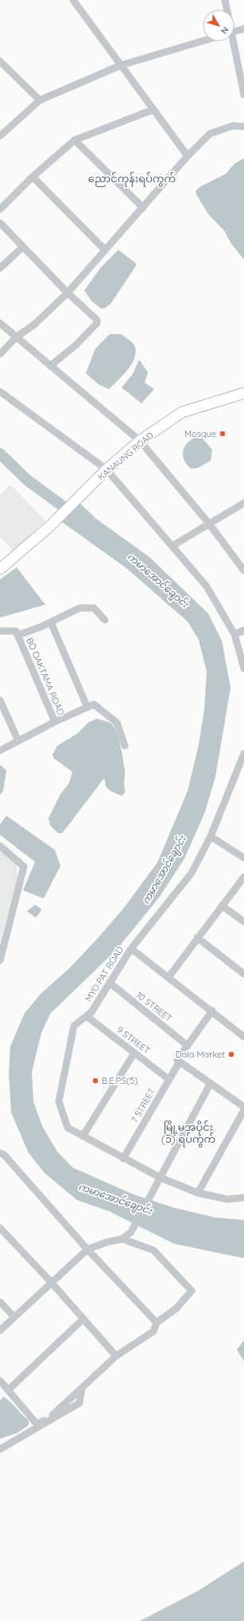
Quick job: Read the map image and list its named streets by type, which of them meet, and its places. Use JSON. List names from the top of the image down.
{
  "streets": {
    "street": [
      "KANAUNG ROAD",
      "BO OAKTAMA ROAD",
      "MYO PAT ROAD",
      "10 STREET",
      "9 STREET",
      "7 STREET"
    ]
  },
  "crossings": [
    ["MYO PAT ROAD", "10 STREET"],
    ["MYO PAT ROAD", "9 STREET"],
    ["MYO PAT ROAD", "7 STREET"],
    ["10 STREET", "7 STREET"],
    ["9 STREET", "7 STREET"]
  ],
  "districts": ["ညောင်ကုန်းရပ်ကွက်", "မြို့မအပိုင်း (၁) ရပ်ကွက်"],
  "water": ["ကမာအောင်ချောင်း"],
  "places": ["Mosque", "Dala Market", "B.E.P.S(5)"],
  "north": "bottom right"
}
